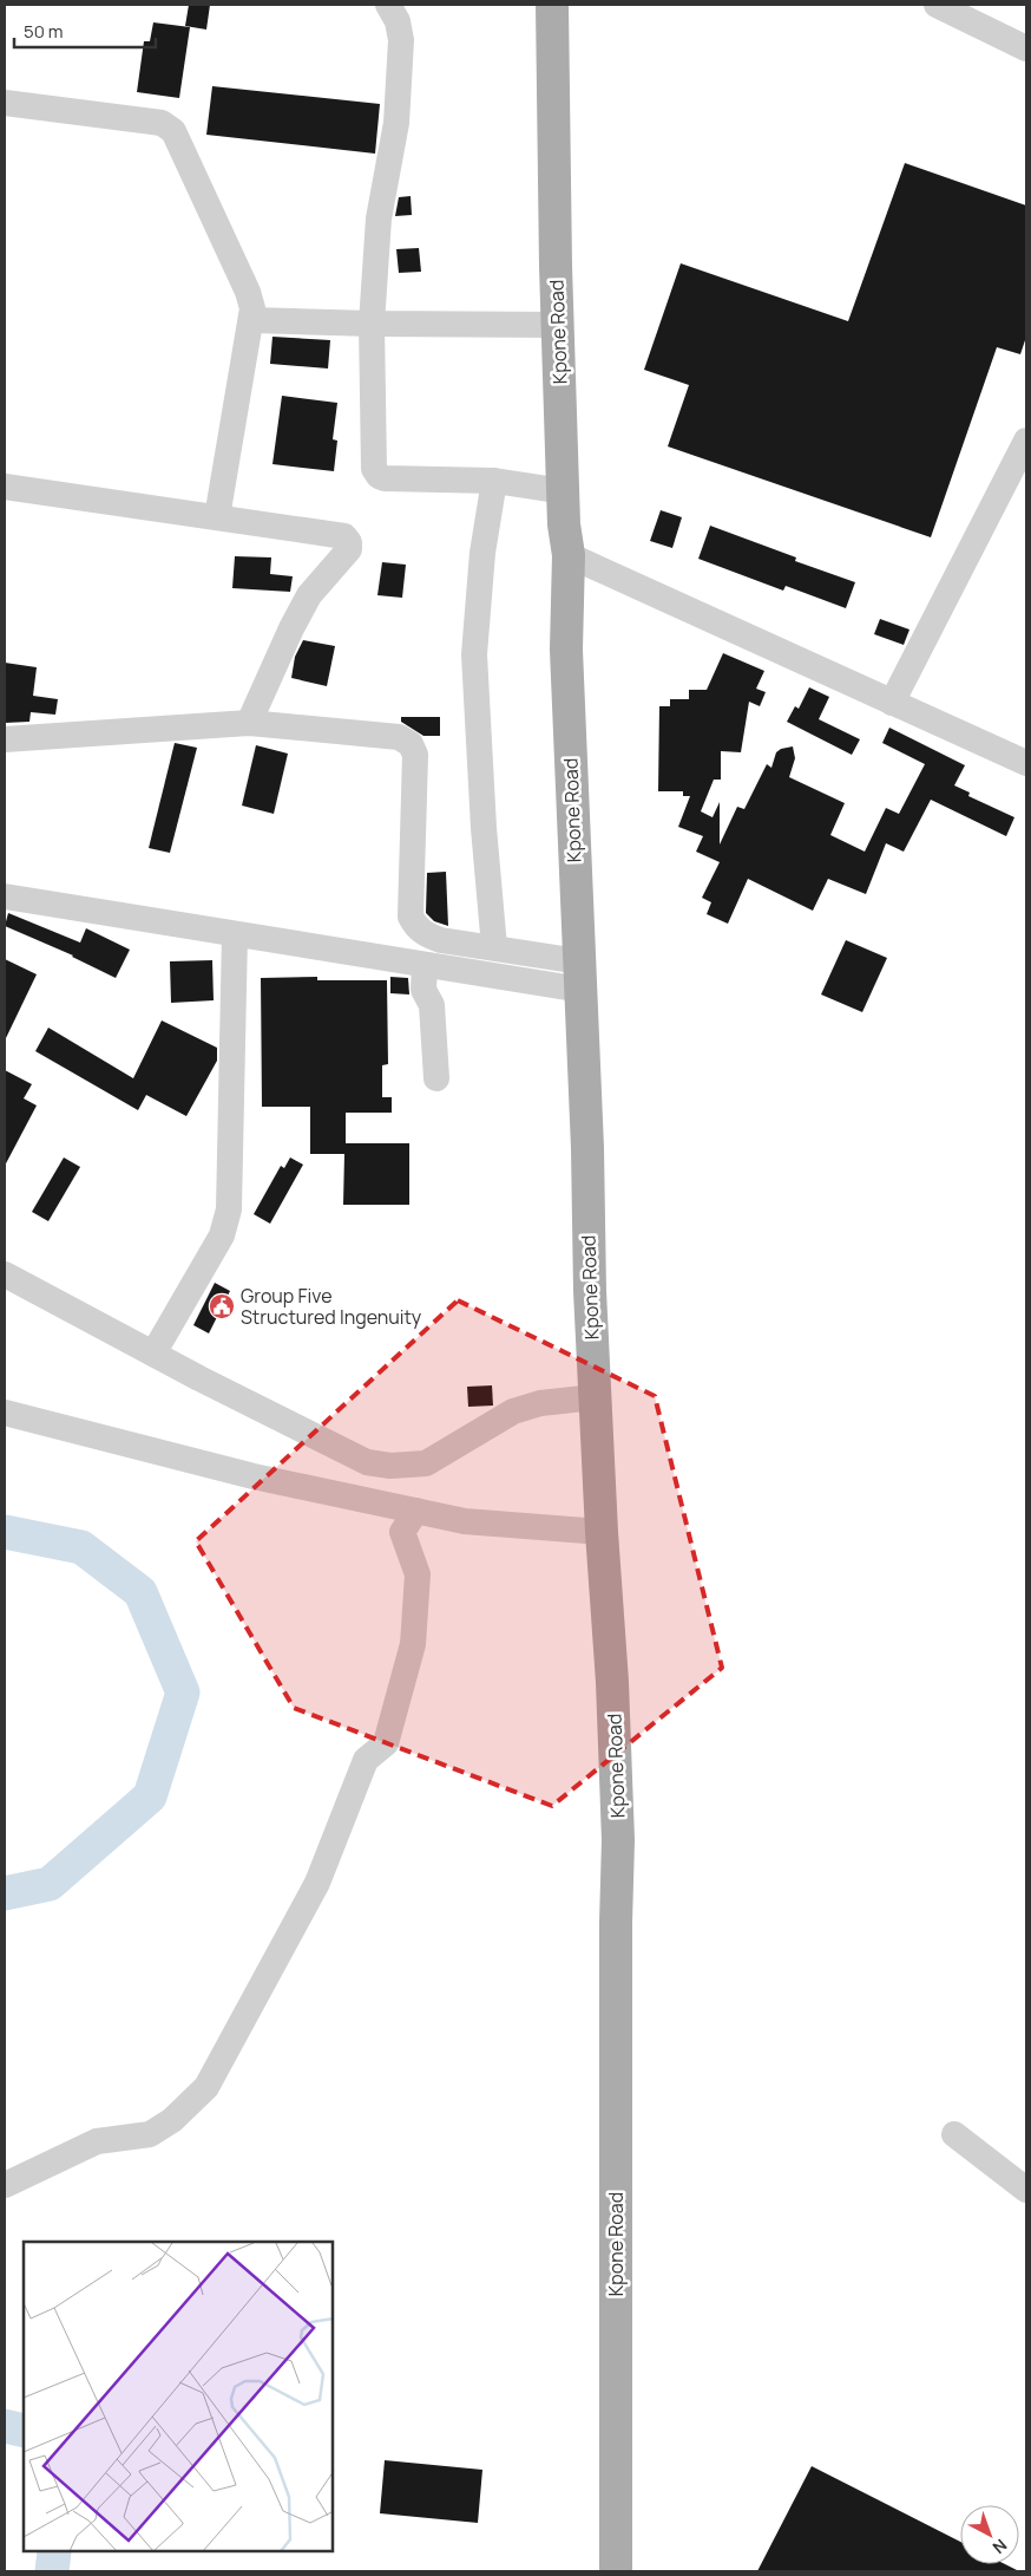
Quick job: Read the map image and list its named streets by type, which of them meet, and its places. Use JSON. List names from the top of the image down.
{
  "streets": {
    "main road": ["Kpone Road"]
  },
  "places": {
    "public building": ["Group Five Structured Ingenuity"]
  },
  "scale_bar": "50 m",
  "north": "bottom right"
}
